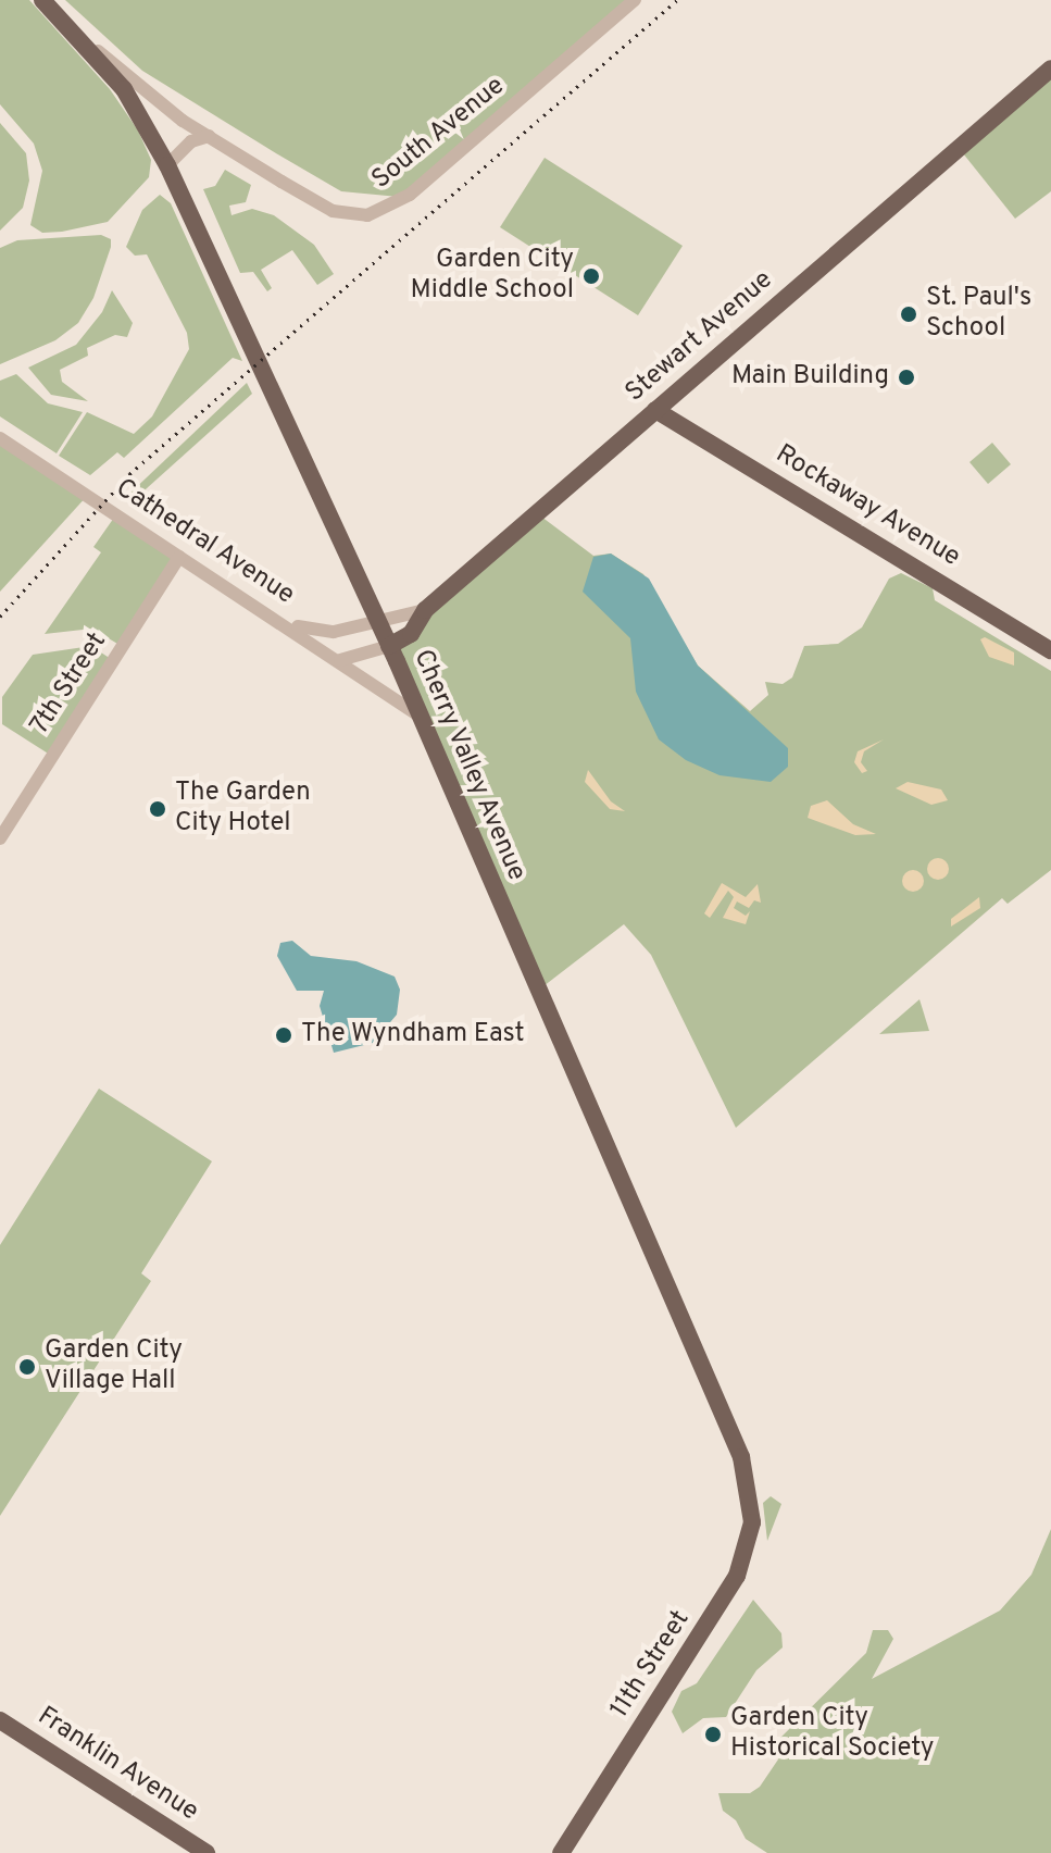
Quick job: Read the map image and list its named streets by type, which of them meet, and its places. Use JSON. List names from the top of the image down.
{
  "streets": {
    "main road": [
      "Stewart Avenue",
      "Rockaway Avenue",
      "Cherry Valley Avenue",
      "11th Street",
      "Franklin Avenue"
    ],
    "street": ["South Avenue", "Cathedral Avenue", "7th Street"]
  },
  "crossings": [
    ["Stewart Avenue", "Rockaway Avenue"],
    ["Stewart Avenue", "Cherry Valley Avenue"],
    ["Cathedral Avenue", "7th Street"],
    ["Cathedral Avenue", "Cherry Valley Avenue"],
    ["Cherry Valley Avenue", "11th Street"]
  ],
  "places": [
    "Garden City Middle School",
    "St. Paul's School",
    "Main Building",
    "The Garden City Hotel",
    "The Wyndham East",
    "Garden City Village Hall",
    "Garden City Historical Society"
  ]
}
